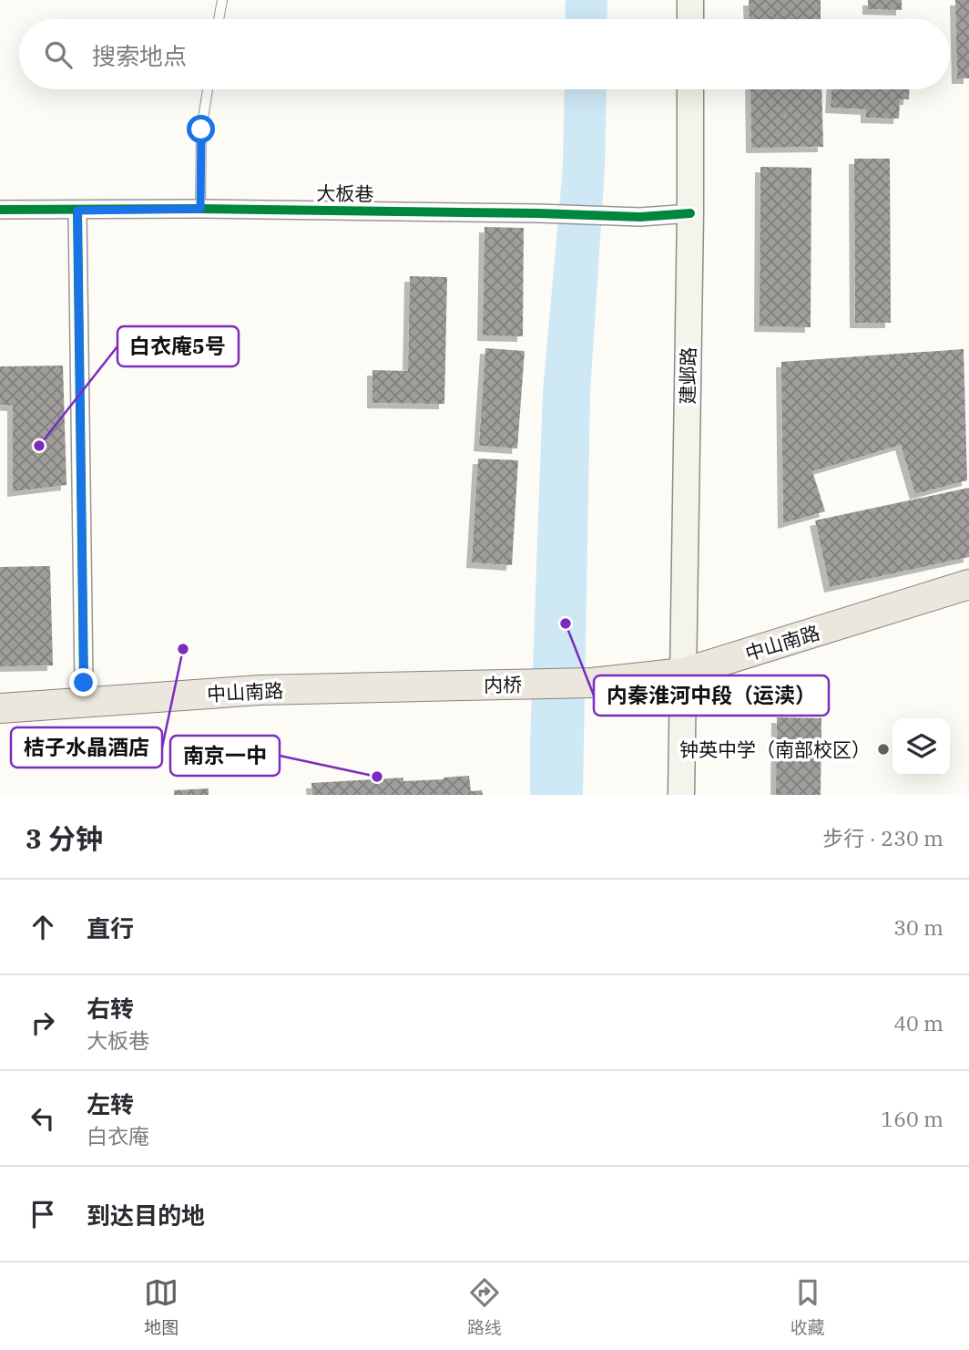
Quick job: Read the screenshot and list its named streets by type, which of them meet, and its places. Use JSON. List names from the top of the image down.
{
  "streets": {
    "main road": ["建邺路", "中山南路"],
    "street": ["大板巷"]
  },
  "crossings": [
    ["大板巷", "建邺路"],
    ["建邺路", "中山南路"]
  ],
  "places": [
    "白衣庵5号",
    "内秦淮河中段（运渎）",
    "桔子水晶酒店",
    "钟英中学（南部校区）",
    "南京一中"
  ],
  "page": {
    "search": "搜索地点",
    "heading": ["3 分钟", "步行 · 230 m"],
    "list": [
      ["直行", "30 m"],
      ["右转", "大板巷", "40 m"],
      ["左转", "白衣庵", "160 m"],
      "到达目的地"
    ],
    "nav": ["地图", "路线", "收藏"]
  }
}
